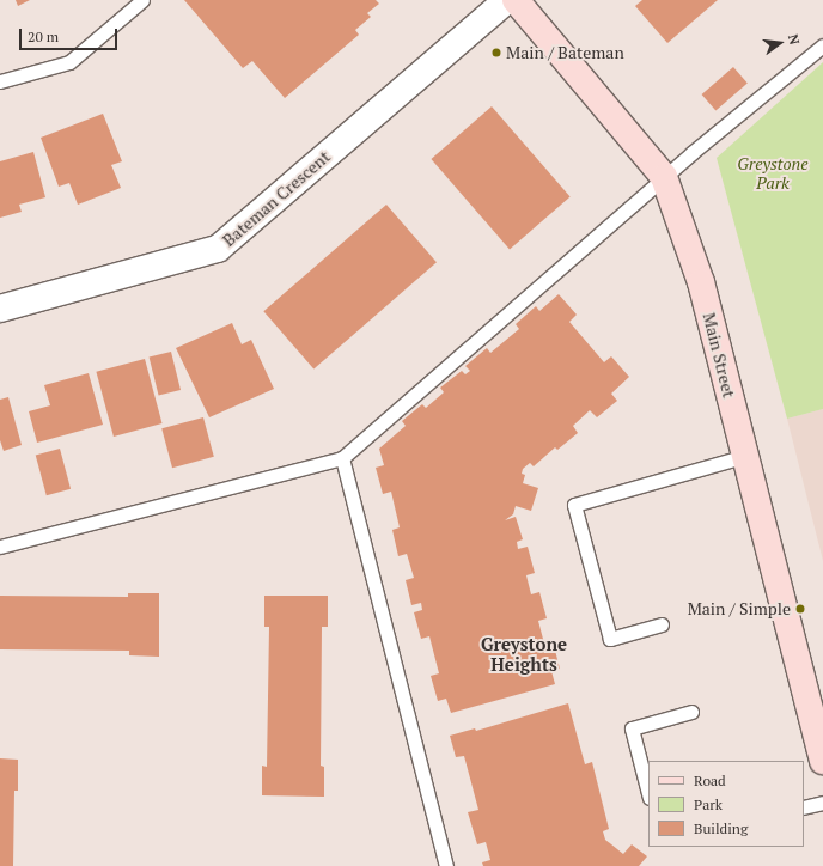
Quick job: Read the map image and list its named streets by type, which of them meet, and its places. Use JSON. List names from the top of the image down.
{
  "streets": {
    "street": ["Bateman Crescent", "Main Street"]
  },
  "districts": ["Greystone Heights"],
  "parks": ["Greystone Park"],
  "places": ["Main / Bateman", "Main / Simple"],
  "legend": ["Road", "Park", "Building"],
  "scale_bar": "20 m",
  "north": "right"
}
